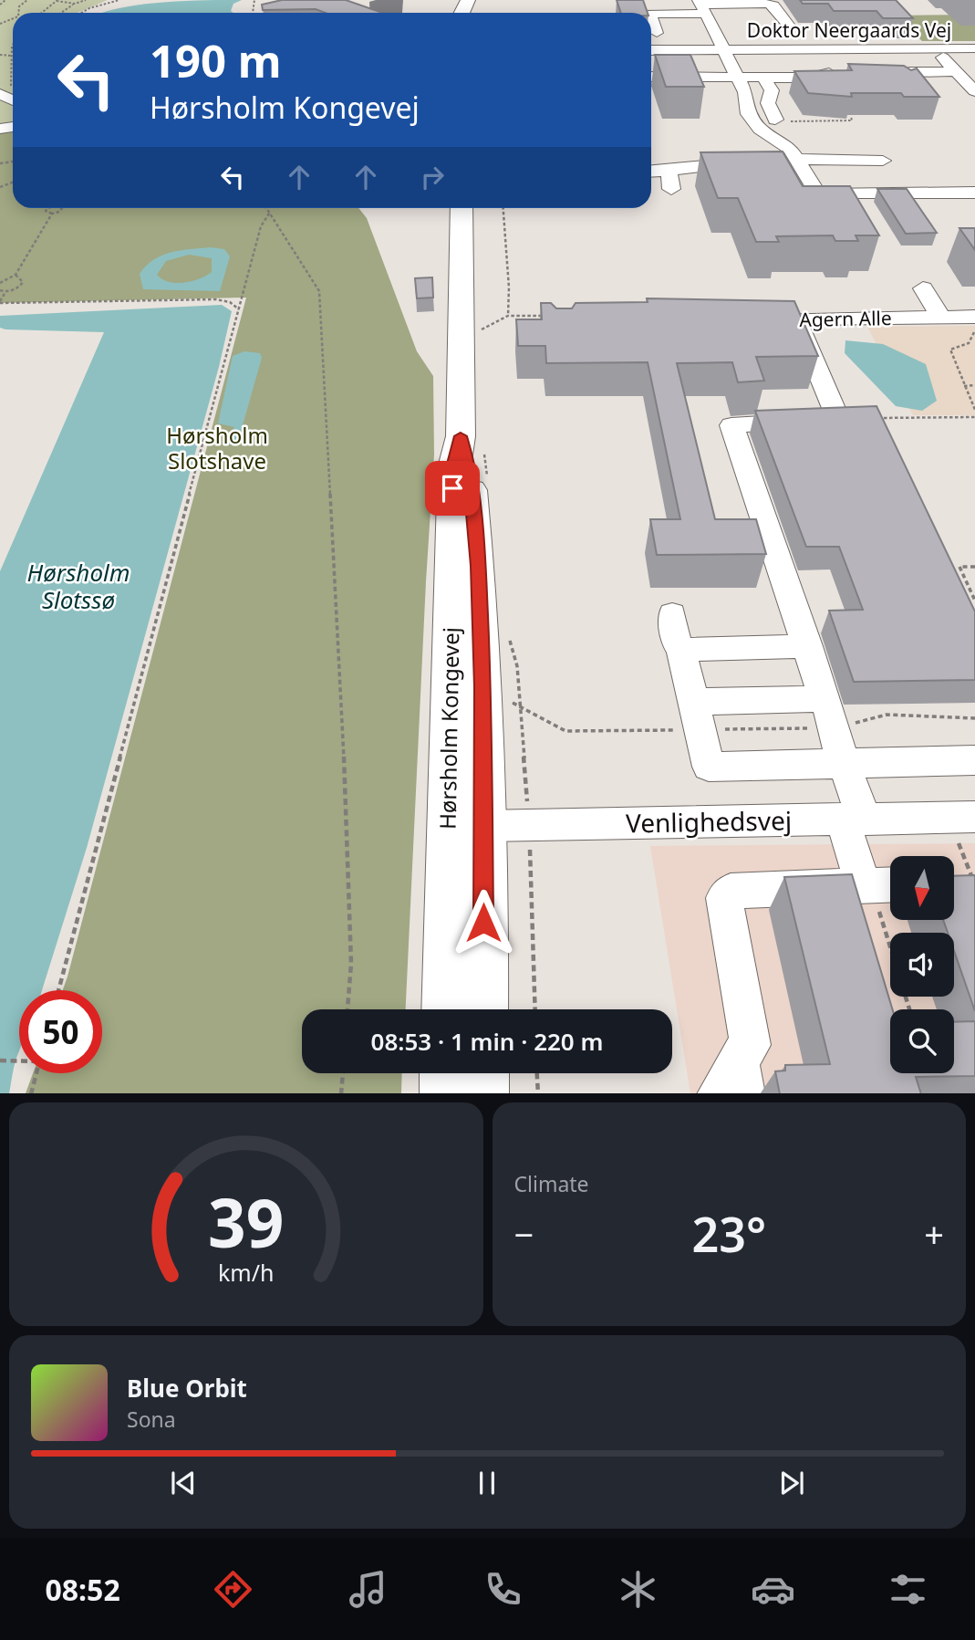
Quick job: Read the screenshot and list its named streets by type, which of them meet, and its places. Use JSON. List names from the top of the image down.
{
  "streets": {
    "main road": ["Hørsholm Kongevej"],
    "street": ["Doktor Neergaards Vej", "Agern Alle", "Venlighedsvej"]
  },
  "crossings": [
    ["Hørsholm Kongevej", "Venlighedsvej"]
  ],
  "water": ["Hørsholm Slotssø"],
  "parks": ["Hørsholm Slotshave"],
  "north": "bottom",
  "page": {
    "turn": ["190 m", "Hørsholm Kongevej"],
    "limit": "50",
    "trip": "08:53 · 1 min · 220 m",
    "tile": "Climate",
    "heat": ["−", "23°", "+"],
    "song": ["Blue Orbit", "Sona"],
    "tabs": "08:52",
    "gauge": ["39", "km/h"]
  }
}
